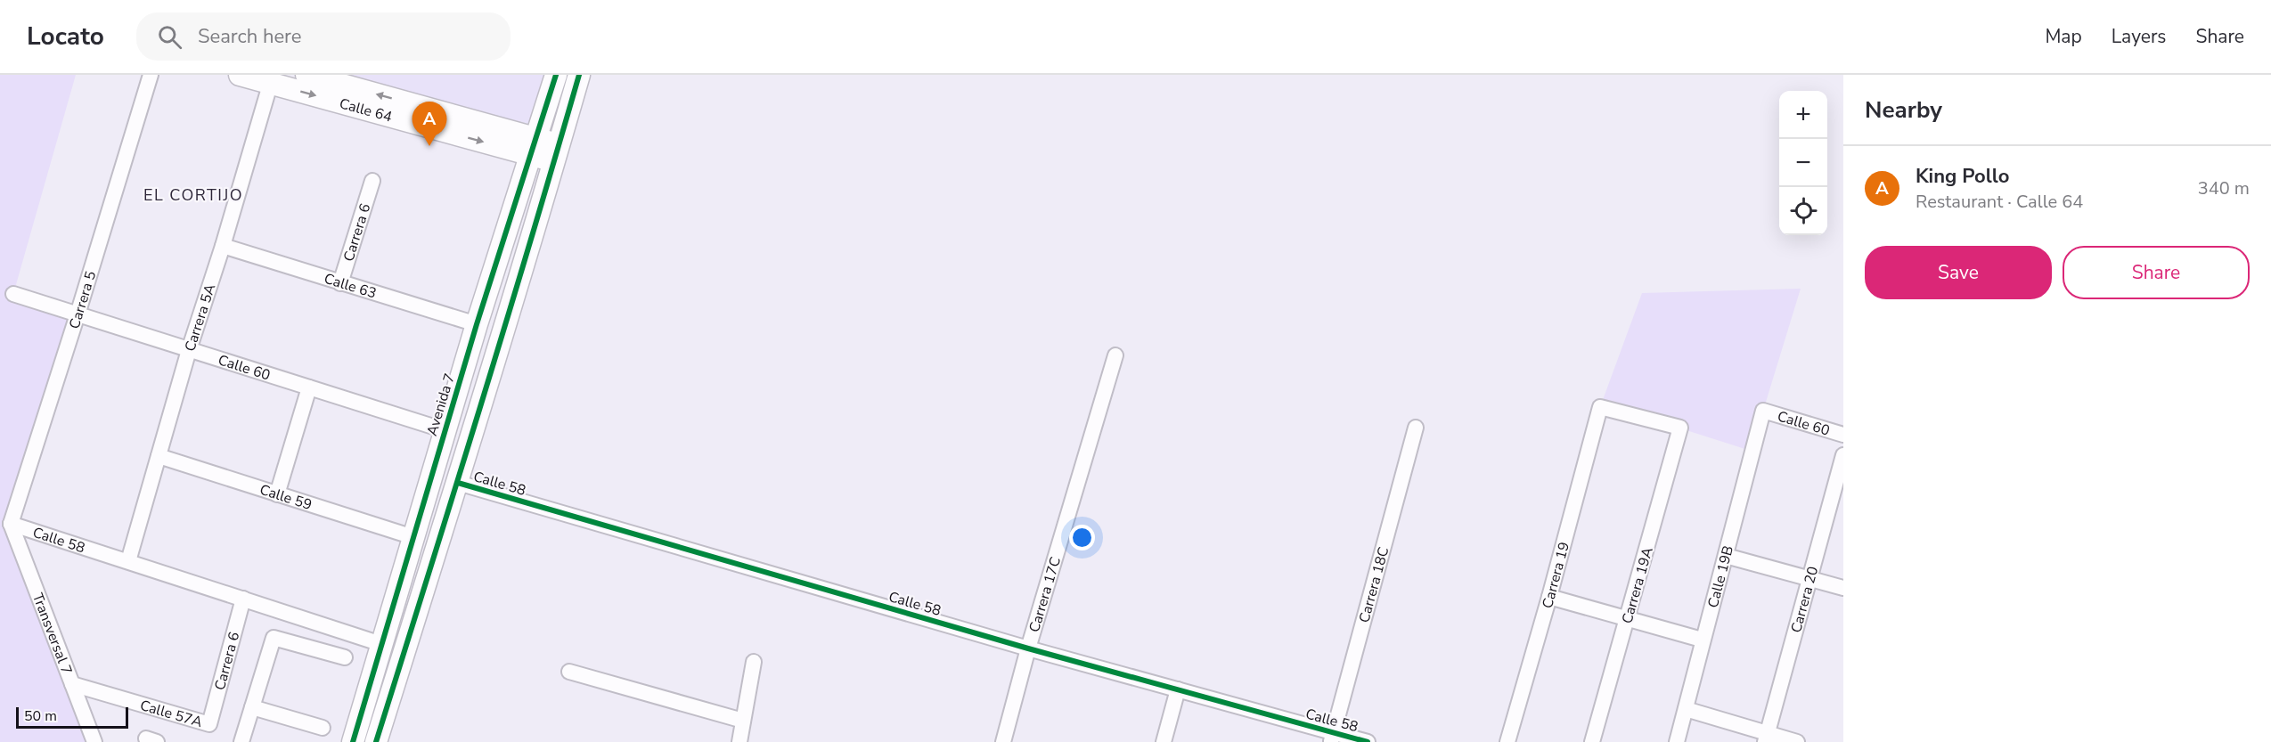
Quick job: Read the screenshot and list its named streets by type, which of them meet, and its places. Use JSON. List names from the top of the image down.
{
  "streets": {
    "main road": ["Calle 64", "Avenida 7"],
    "street": [
      "Carrera 6",
      "Calle 63",
      "Carrera 5",
      "Carrera 5A",
      "Calle 60",
      "Calle 58",
      "Calle 59",
      "Carrera 19",
      "Calle 19B",
      "Carrera 18C",
      "Carrera 19A",
      "Carrera 17C",
      "Carrera 20",
      "Transversal 7",
      "Calle 57A"
    ]
  },
  "crossings": [
    ["Calle 64", "Carrera 5A"],
    ["Calle 64", "Avenida 7"],
    ["Carrera 6", "Calle 63"],
    ["Carrera 6", "Calle 58"],
    ["Carrera 6", "Calle 57A"],
    ["Calle 63", "Carrera 5A"],
    ["Calle 63", "Avenida 7"],
    ["Carrera 5", "Calle 60"],
    ["Carrera 5", "Calle 58"],
    ["Carrera 5", "Transversal 7"],
    ["Carrera 5A", "Calle 60"],
    ["Carrera 5A", "Calle 58"],
    ["Carrera 5A", "Calle 59"],
    ["Calle 60", "Avenida 7"],
    ["Calle 60", "Calle 19B"],
    ["Avenida 7", "Calle 58"],
    ["Avenida 7", "Calle 59"],
    ["Calle 58", "Carrera 18C"],
    ["Calle 58", "Carrera 17C"],
    ["Calle 58", "Transversal 7"],
    ["Carrera 19", "Carrera 19A"],
    ["Transversal 7", "Calle 57A"]
  ],
  "districts": ["EL CORTIJO"],
  "scale_bar": "50 m",
  "page": {
    "header": "Locato",
    "search": "Search here",
    "nav": ["Map", "Layers", "Share"],
    "heading": "Nearby",
    "map_buttons": ["+", "−"],
    "pins": "A",
    "list": [
      {
        "mark": "A",
        "name": "King Pollo",
        "note": "Restaurant · Calle 64",
        "value": "340 m"
      }
    ],
    "buttons": ["Save", "Share"],
    "scale": "50 m"
  }
}
